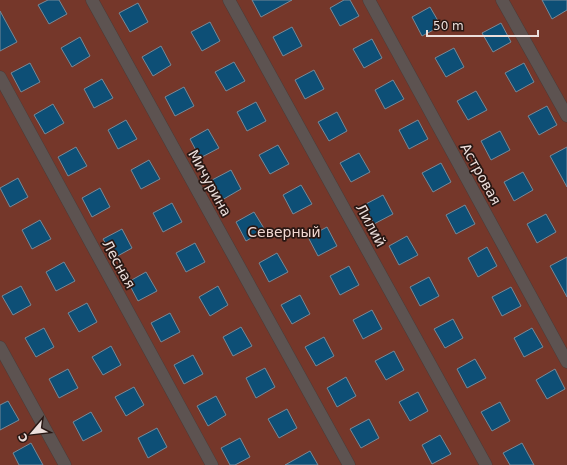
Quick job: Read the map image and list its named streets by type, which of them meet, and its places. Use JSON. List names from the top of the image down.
{
  "streets": {
    "street": [
      "Астровая",
      "Мичурина",
      "Лилий",
      "Лесная"
    ]
  },
  "parks": ["Северный"],
  "scale_bar": "50 m",
  "north": "bottom left"
}
